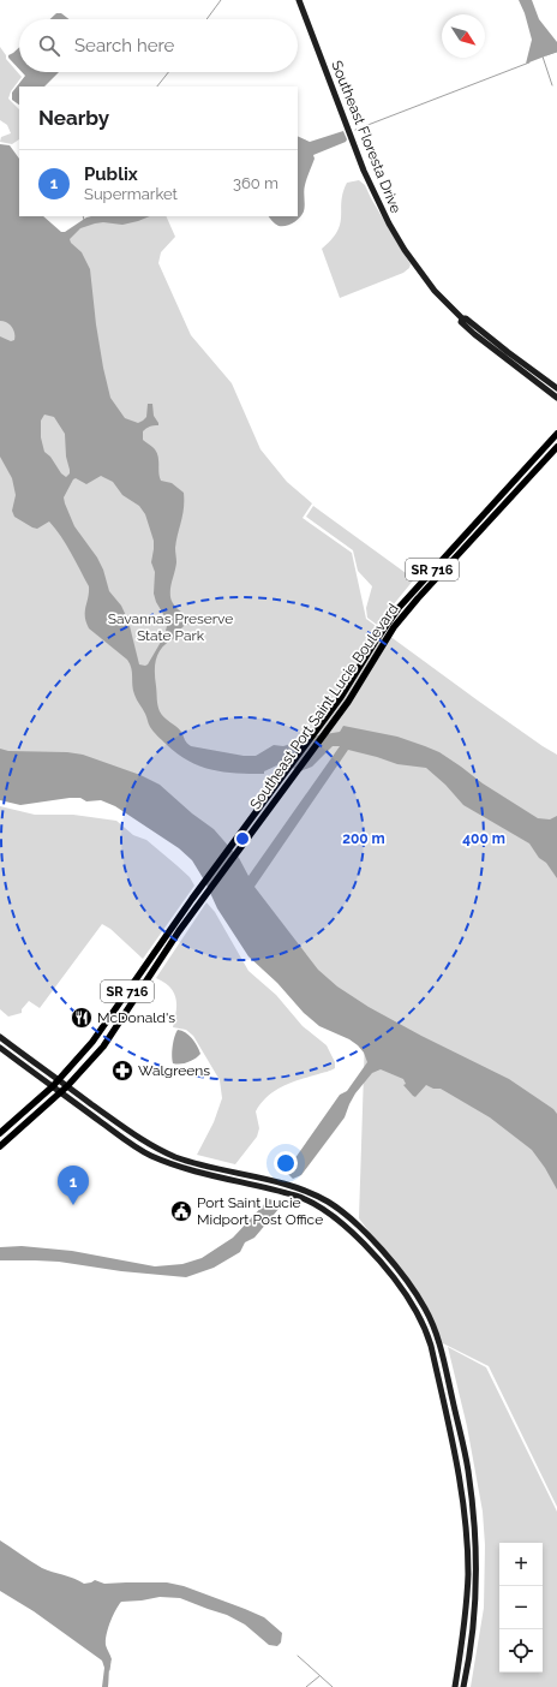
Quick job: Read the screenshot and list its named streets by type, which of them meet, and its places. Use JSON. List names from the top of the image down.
{
  "streets": {
    "main road": ["Southeast Floresta Drive", "SR 716", "Southeast Port Saint Lucie Boulevard"]
  },
  "parks": ["Savannas Preserve State Park"],
  "places": {
    "restaurant": ["McDonald's"],
    "pharmacy": ["Walgreens"],
    "public building": ["Port Saint Lucie Midport Post Office"]
  },
  "north": "bottom right",
  "page": {
    "search": "Search here",
    "heading": "Nearby",
    "list": [
      {
        "mark": "1",
        "name": "Publix",
        "note": "Supermarket",
        "value": "360 m"
      }
    ],
    "pins": "1",
    "map_buttons": ["+", "−"]
  },
  "rings": ["200 m", "400 m"]
}
